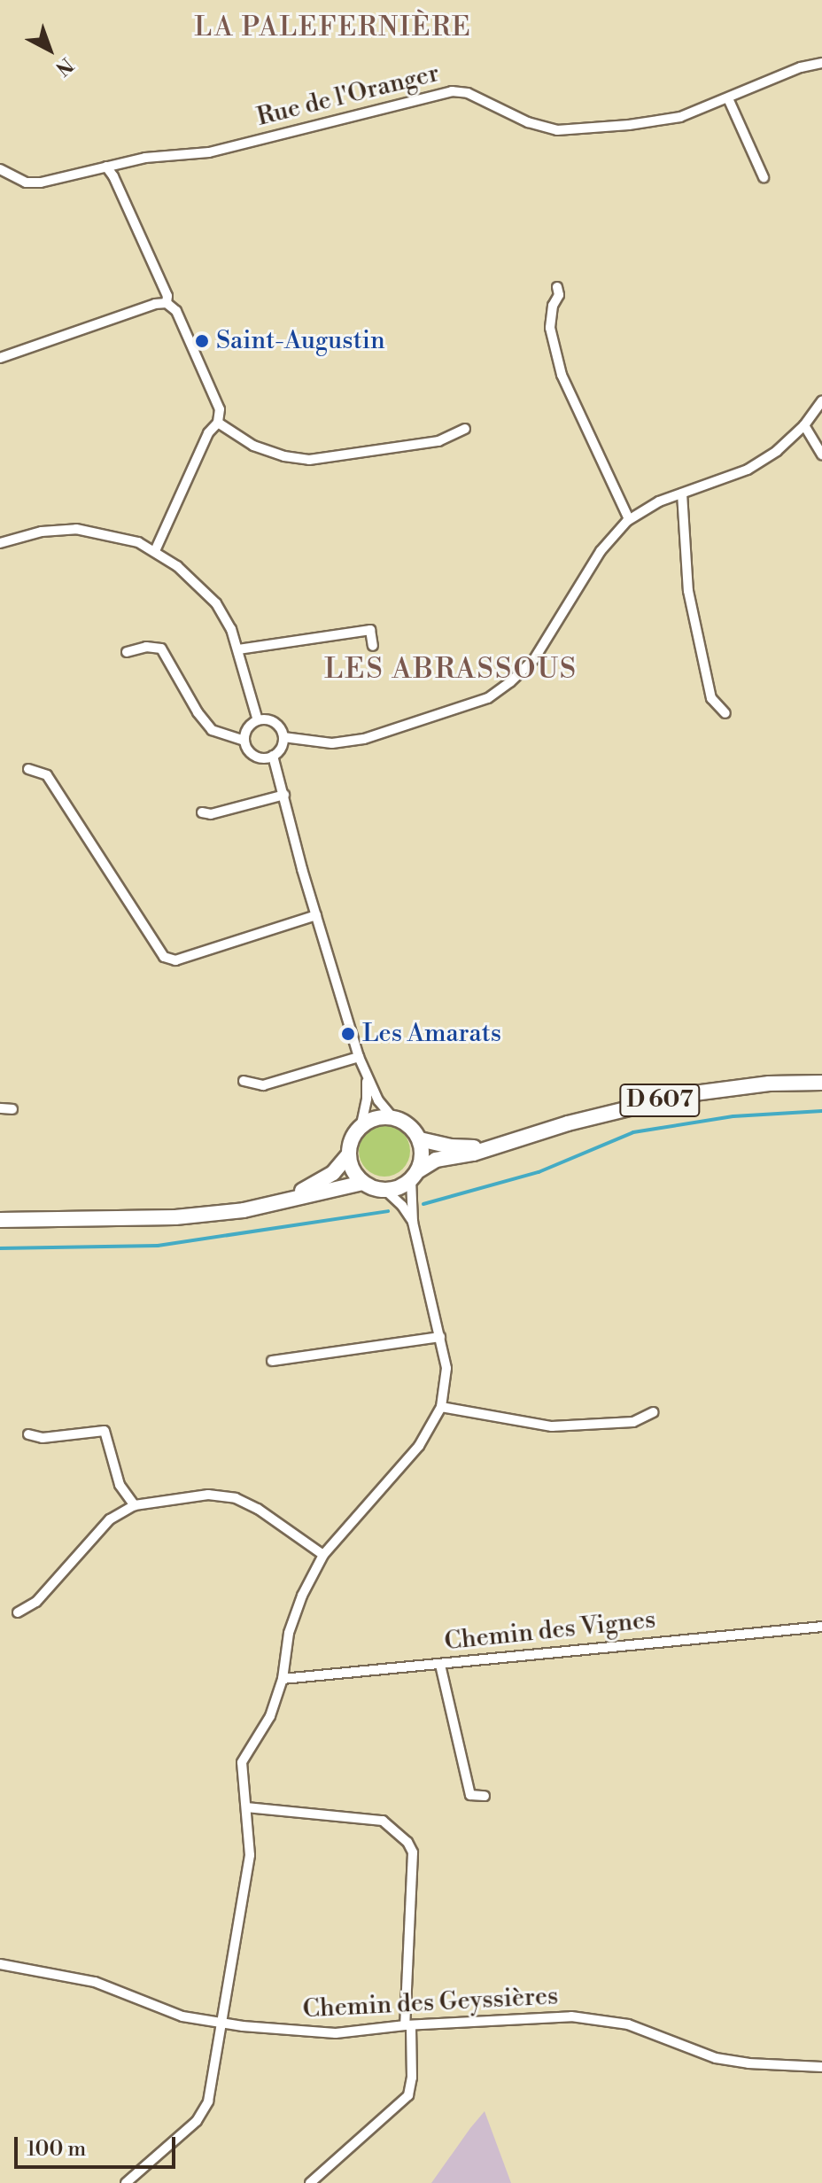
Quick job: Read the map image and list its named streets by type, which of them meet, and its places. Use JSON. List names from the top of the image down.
{
  "streets": {
    "main road": ["D 607"],
    "street": ["Rue de l'Oranger", "Chemin des Vignes", "Chemin des Geyssières"]
  },
  "districts": ["LA PALEFERNIÈRE", "LES ABRASSOUS"],
  "places": ["Saint-Augustin", "Les Amarats"],
  "scale_bar": "100 m",
  "north": "bottom right"
}
